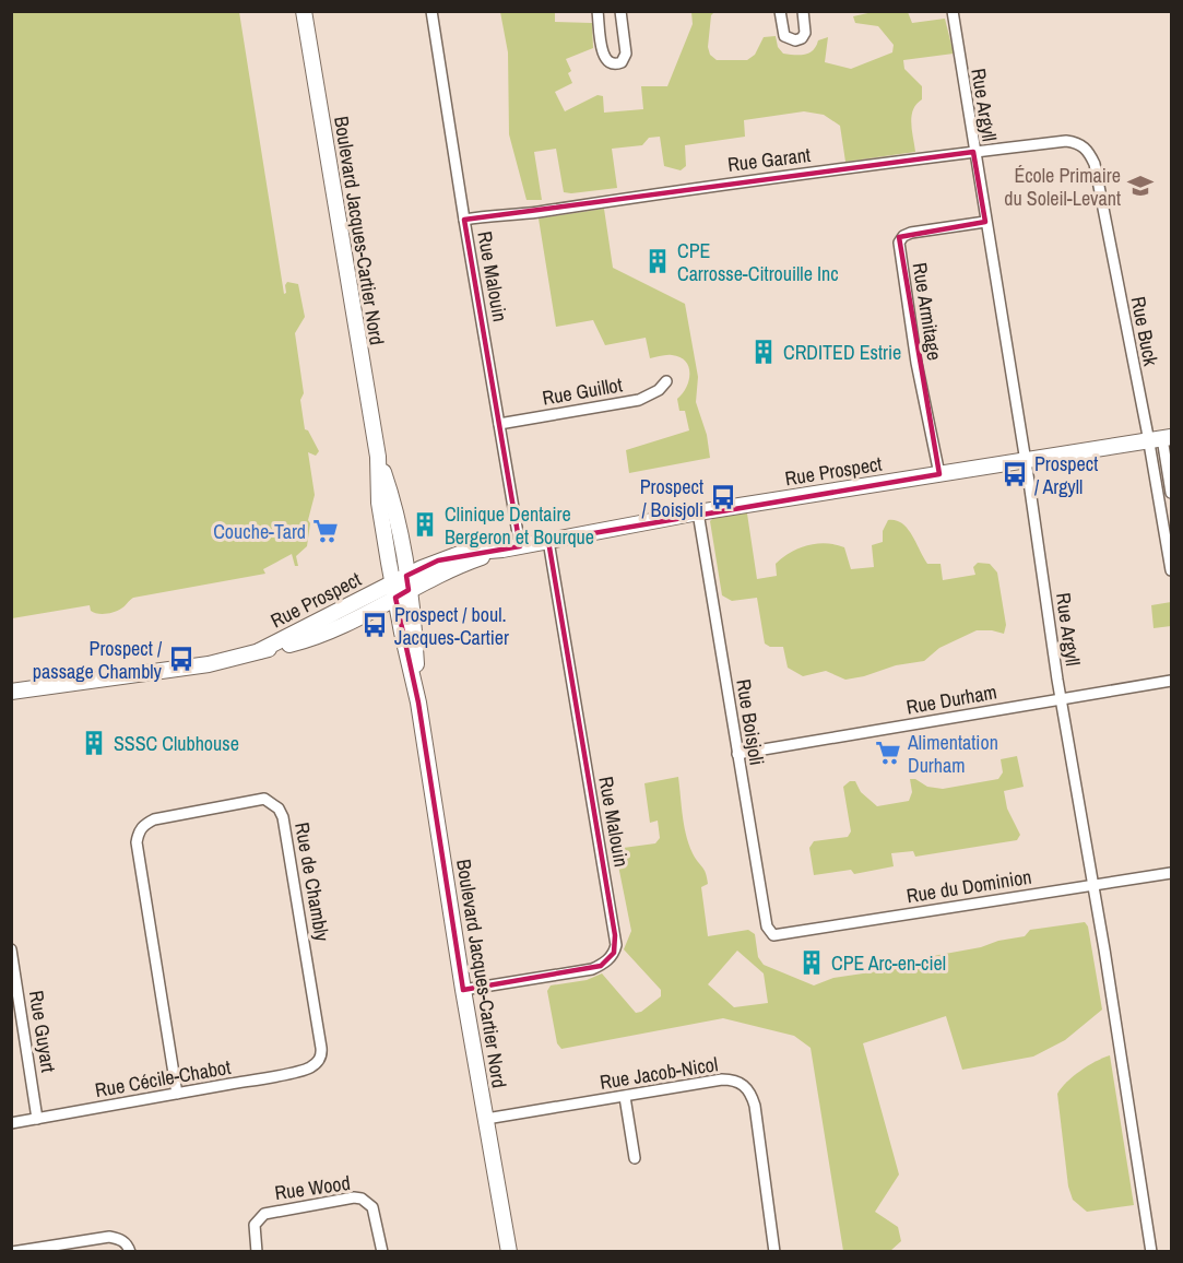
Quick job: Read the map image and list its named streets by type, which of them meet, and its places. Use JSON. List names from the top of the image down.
{
  "streets": {
    "street": [
      "Rue Argyll",
      "Rue Garant",
      "Boulevard Jacques-Cartier Nord",
      "Rue Malouin",
      "Rue Armitage",
      "Rue Buck",
      "Rue Guillot",
      "Rue Prospect",
      "Rue Durham",
      "Rue Boisjoli",
      "Rue de Chambly",
      "Rue du Dominion",
      "Rue Guyart",
      "Rue Jacob-Nicol",
      "Rue Cécile-Chabot",
      "Rue Wood"
    ]
  },
  "crossings": [
    ["Rue Argyll", "Rue Garant"],
    ["Rue Argyll", "Rue Armitage"],
    ["Rue Argyll", "Rue Prospect"],
    ["Rue Argyll", "Rue Durham"],
    ["Rue Argyll", "Rue du Dominion"],
    ["Rue Garant", "Rue Malouin"],
    ["Rue Garant", "Rue Buck"],
    ["Boulevard Jacques-Cartier Nord", "Rue Malouin"],
    ["Boulevard Jacques-Cartier Nord", "Rue Prospect"],
    ["Boulevard Jacques-Cartier Nord", "Rue Jacob-Nicol"],
    ["Rue Malouin", "Rue Guillot"],
    ["Rue Malouin", "Rue Prospect"],
    ["Rue Armitage", "Rue Prospect"],
    ["Rue Buck", "Rue Prospect"],
    ["Rue Prospect", "Rue Boisjoli"],
    ["Rue Durham", "Rue Boisjoli"],
    ["Rue Boisjoli", "Rue du Dominion"],
    ["Rue de Chambly", "Rue Cécile-Chabot"],
    ["Rue Guyart", "Rue Cécile-Chabot"]
  ],
  "places": {
    "school or university": ["École Primaire du Soleil-Levant"],
    "building": [
      "CPE Carrosse-Citrouille Inc",
      "CRDITED Estrie",
      "Clinique Dentaire Bergeron et Bourque",
      "SSSC Clubhouse",
      "CPE Arc-en-ciel"
    ],
    "bus stop": [
      "Prospect / Argyll",
      "Prospect / Boisjoli",
      "Prospect / boul. Jacques-Cartier",
      "Prospect / passage Chambly"
    ],
    "supermarket": ["Couche-Tard", "Alimentation Durham"]
  }
}
